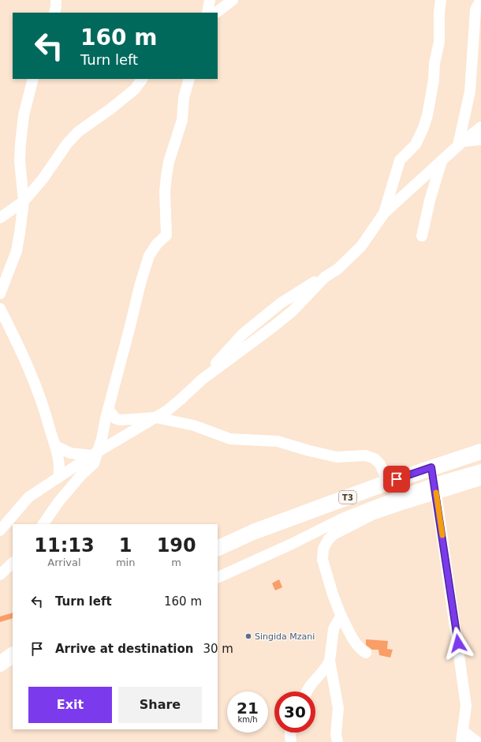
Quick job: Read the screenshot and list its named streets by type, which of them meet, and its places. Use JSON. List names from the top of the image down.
{
  "streets": {
    "highway": ["T3"]
  },
  "places": ["Singida Mzani"],
  "page": {
    "turn": ["160 m", "Turn left"],
    "eta": [
      "11:13",
      "Arrival",
      "1",
      "min",
      "190",
      "m"
    ],
    "list": [
      {
        "name": "Turn left",
        "value": "160 m"
      },
      {
        "name": "Arrive at destination",
        "value": "30 m"
      }
    ],
    "buttons": ["Exit", "Share"],
    "speed": "21 km/h",
    "limit": "30"
  }
}
